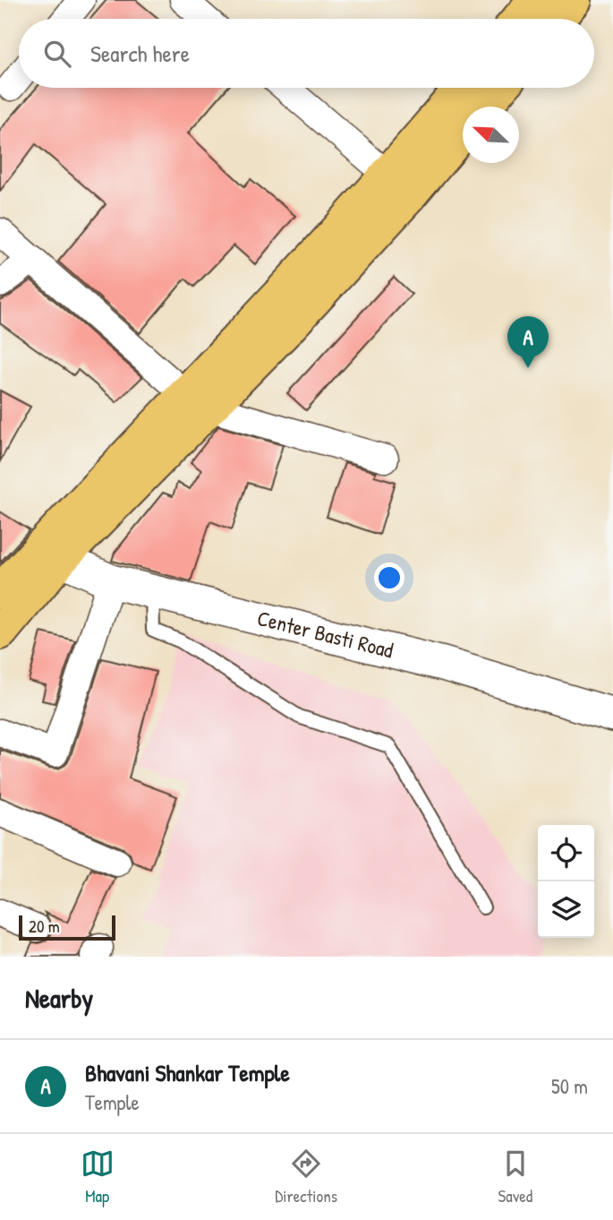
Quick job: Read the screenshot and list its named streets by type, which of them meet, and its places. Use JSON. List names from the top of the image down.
{
  "streets": {
    "street": ["Center Basti Road"]
  },
  "scale_bar": "20 m",
  "north": "top left",
  "page": {
    "search": "Search here",
    "pins": "A",
    "scale": "20 m",
    "heading": "Nearby",
    "list": [
      {
        "mark": "A",
        "name": "Bhavani Shankar Temple",
        "note": "Temple",
        "value": "50 m"
      }
    ],
    "nav": ["Map", "Directions", "Saved"]
  }
}
